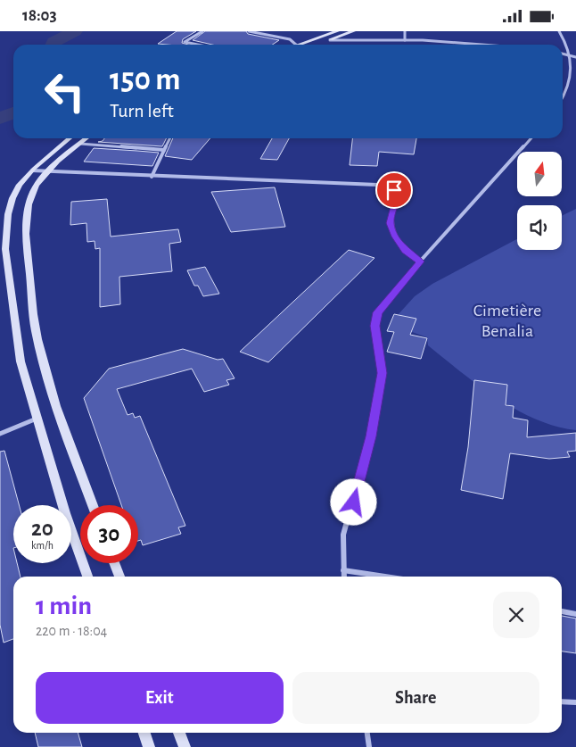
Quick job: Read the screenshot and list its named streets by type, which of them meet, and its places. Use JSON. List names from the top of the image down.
{
  "parks": ["Cimetière Benalia"],
  "north": "top",
  "page": {
    "status": "18:03",
    "turn": ["150 m", "Turn left"],
    "speed": "20 km/h",
    "limit": "30",
    "heading": ["1 min", "220 m · 18:04"],
    "buttons": ["Exit", "Share"]
  }
}
